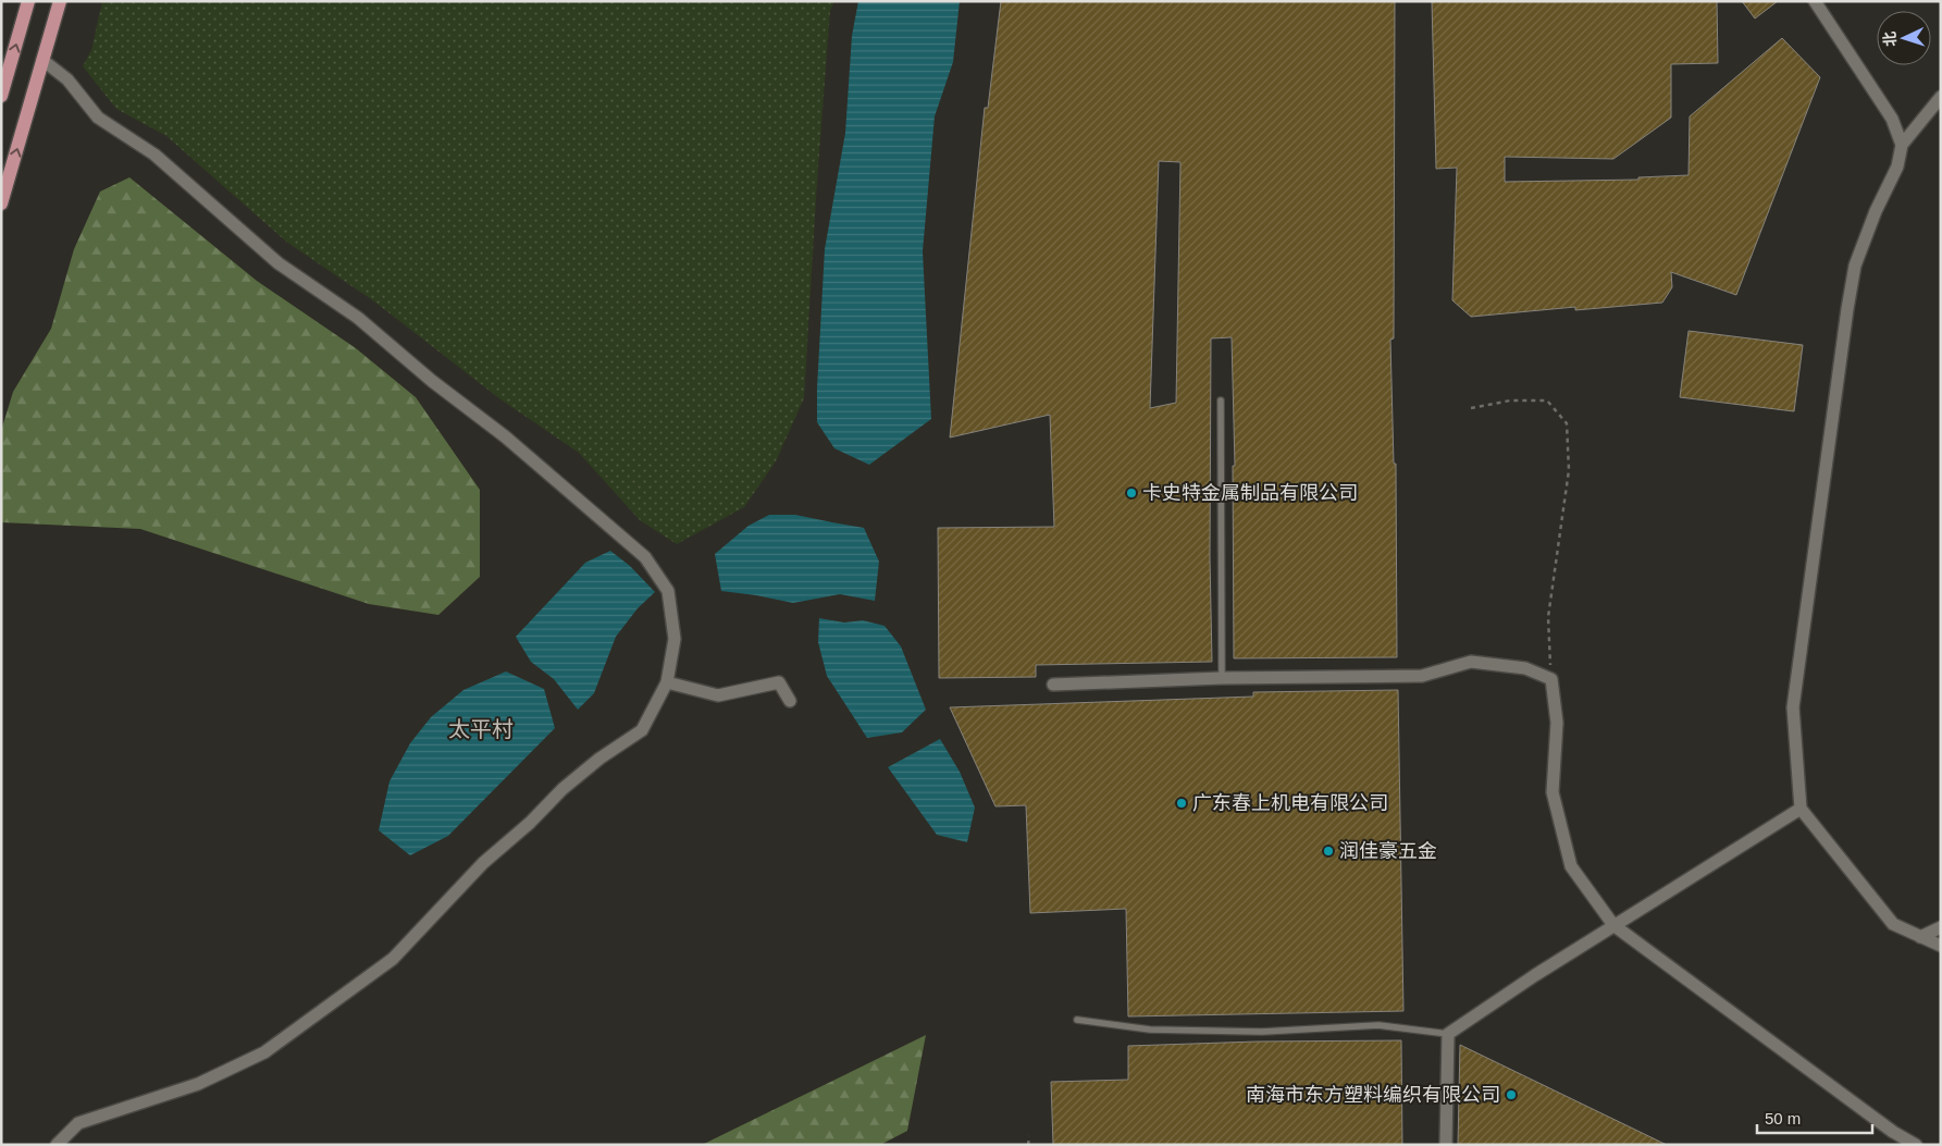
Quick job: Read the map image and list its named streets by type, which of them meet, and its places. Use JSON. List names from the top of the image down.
{
  "districts": ["太平村"],
  "places": [
    "卡史特金属制品有限公司",
    "广东春上机电有限公司",
    "润佳豪五金",
    "南海市东方塑料编织有限公司"
  ],
  "scale_bar": "50 m",
  "north": "left"
}
